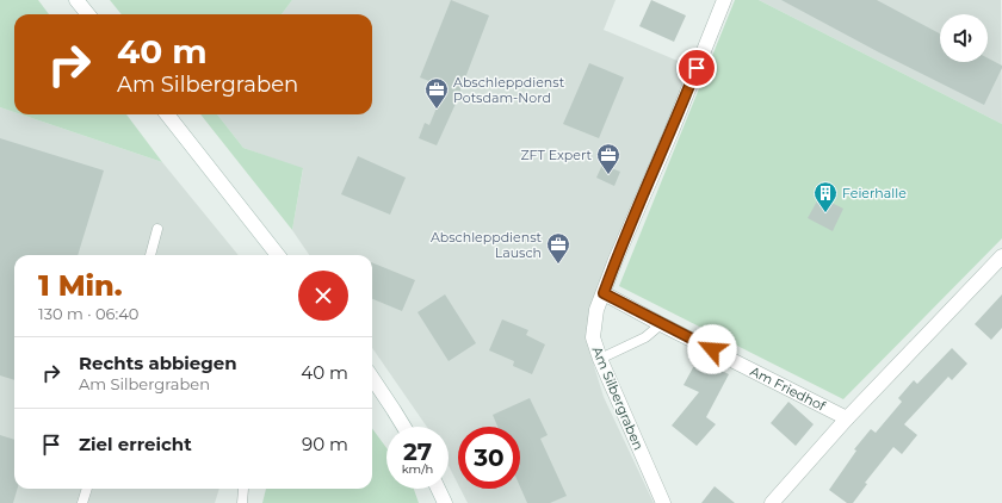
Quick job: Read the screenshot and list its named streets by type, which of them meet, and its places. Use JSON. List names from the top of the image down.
{
  "streets": {
    "street": ["Am Friedhof", "Am Silbergraben"]
  },
  "crossings": [
    ["Am Friedhof", "Am Silbergraben"]
  ],
  "places": {
    "office": ["Abschleppdienst Potsdam-Nord", "ZFT Expert", "Abschleppdienst Lausch"],
    "building": ["Feierhalle"]
  },
  "page": {
    "turn": ["40 m", "Am Silbergraben"],
    "heading": ["1 Min.", "130 m · 06:40"],
    "list": [
      {
        "name": "Rechts abbiegen",
        "note": "Am Silbergraben",
        "value": "40 m"
      },
      {
        "name": "Ziel erreicht",
        "value": "90 m"
      }
    ],
    "speed": "27 km/h",
    "limit": "30"
  }
}
